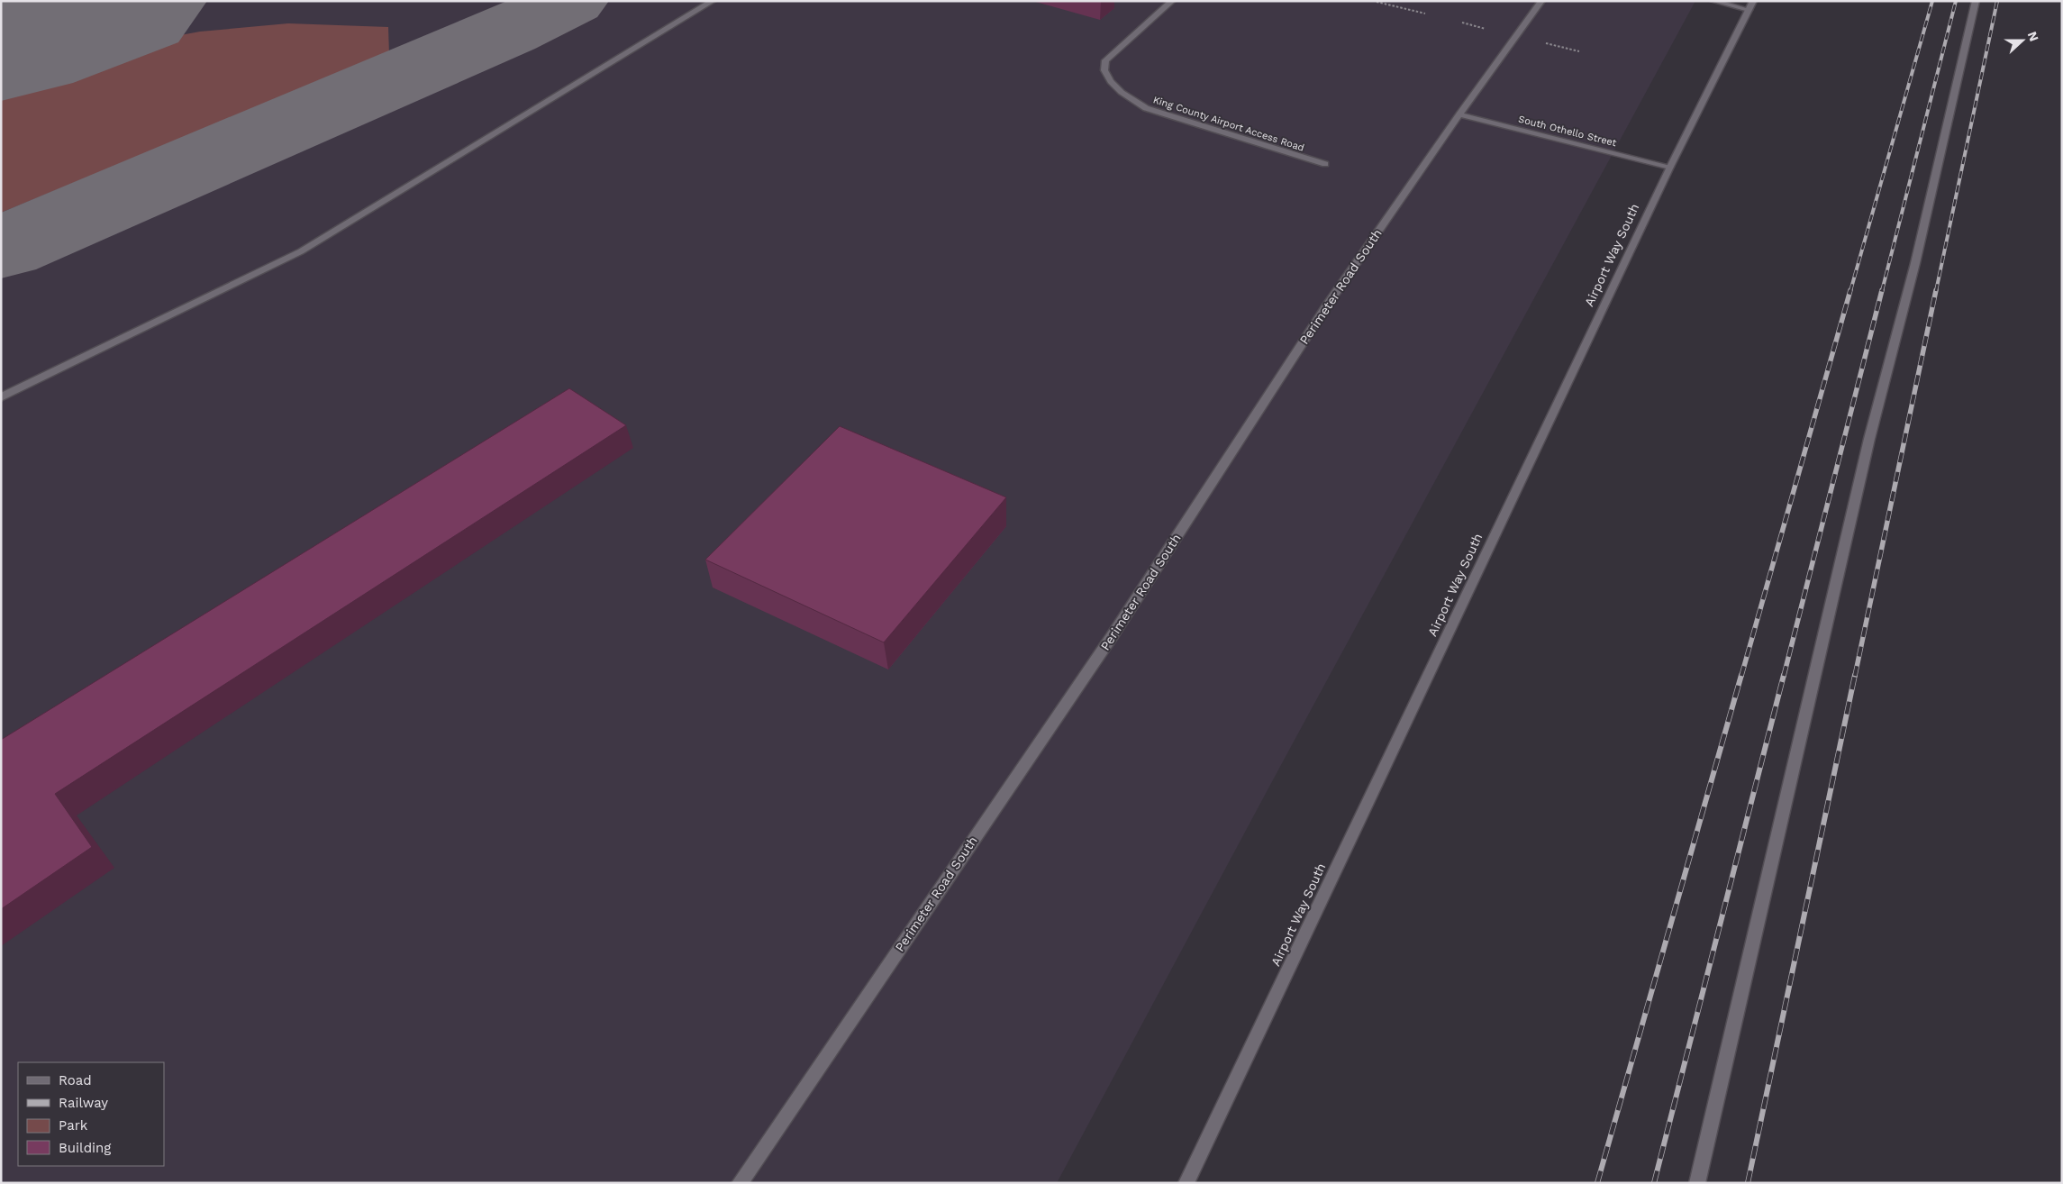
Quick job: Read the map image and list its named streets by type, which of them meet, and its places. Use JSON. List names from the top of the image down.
{
  "streets": {
    "main road": [
      "King County Airport Access Road",
      "South Othello Street",
      "Airport Way South",
      "Perimeter Road South"
    ]
  },
  "crossings": [
    ["South Othello Street", "Airport Way South"],
    ["South Othello Street", "Perimeter Road South"]
  ],
  "legend": [
    "Road",
    "Railway",
    "Park",
    "Building"
  ],
  "north": "right"
}
